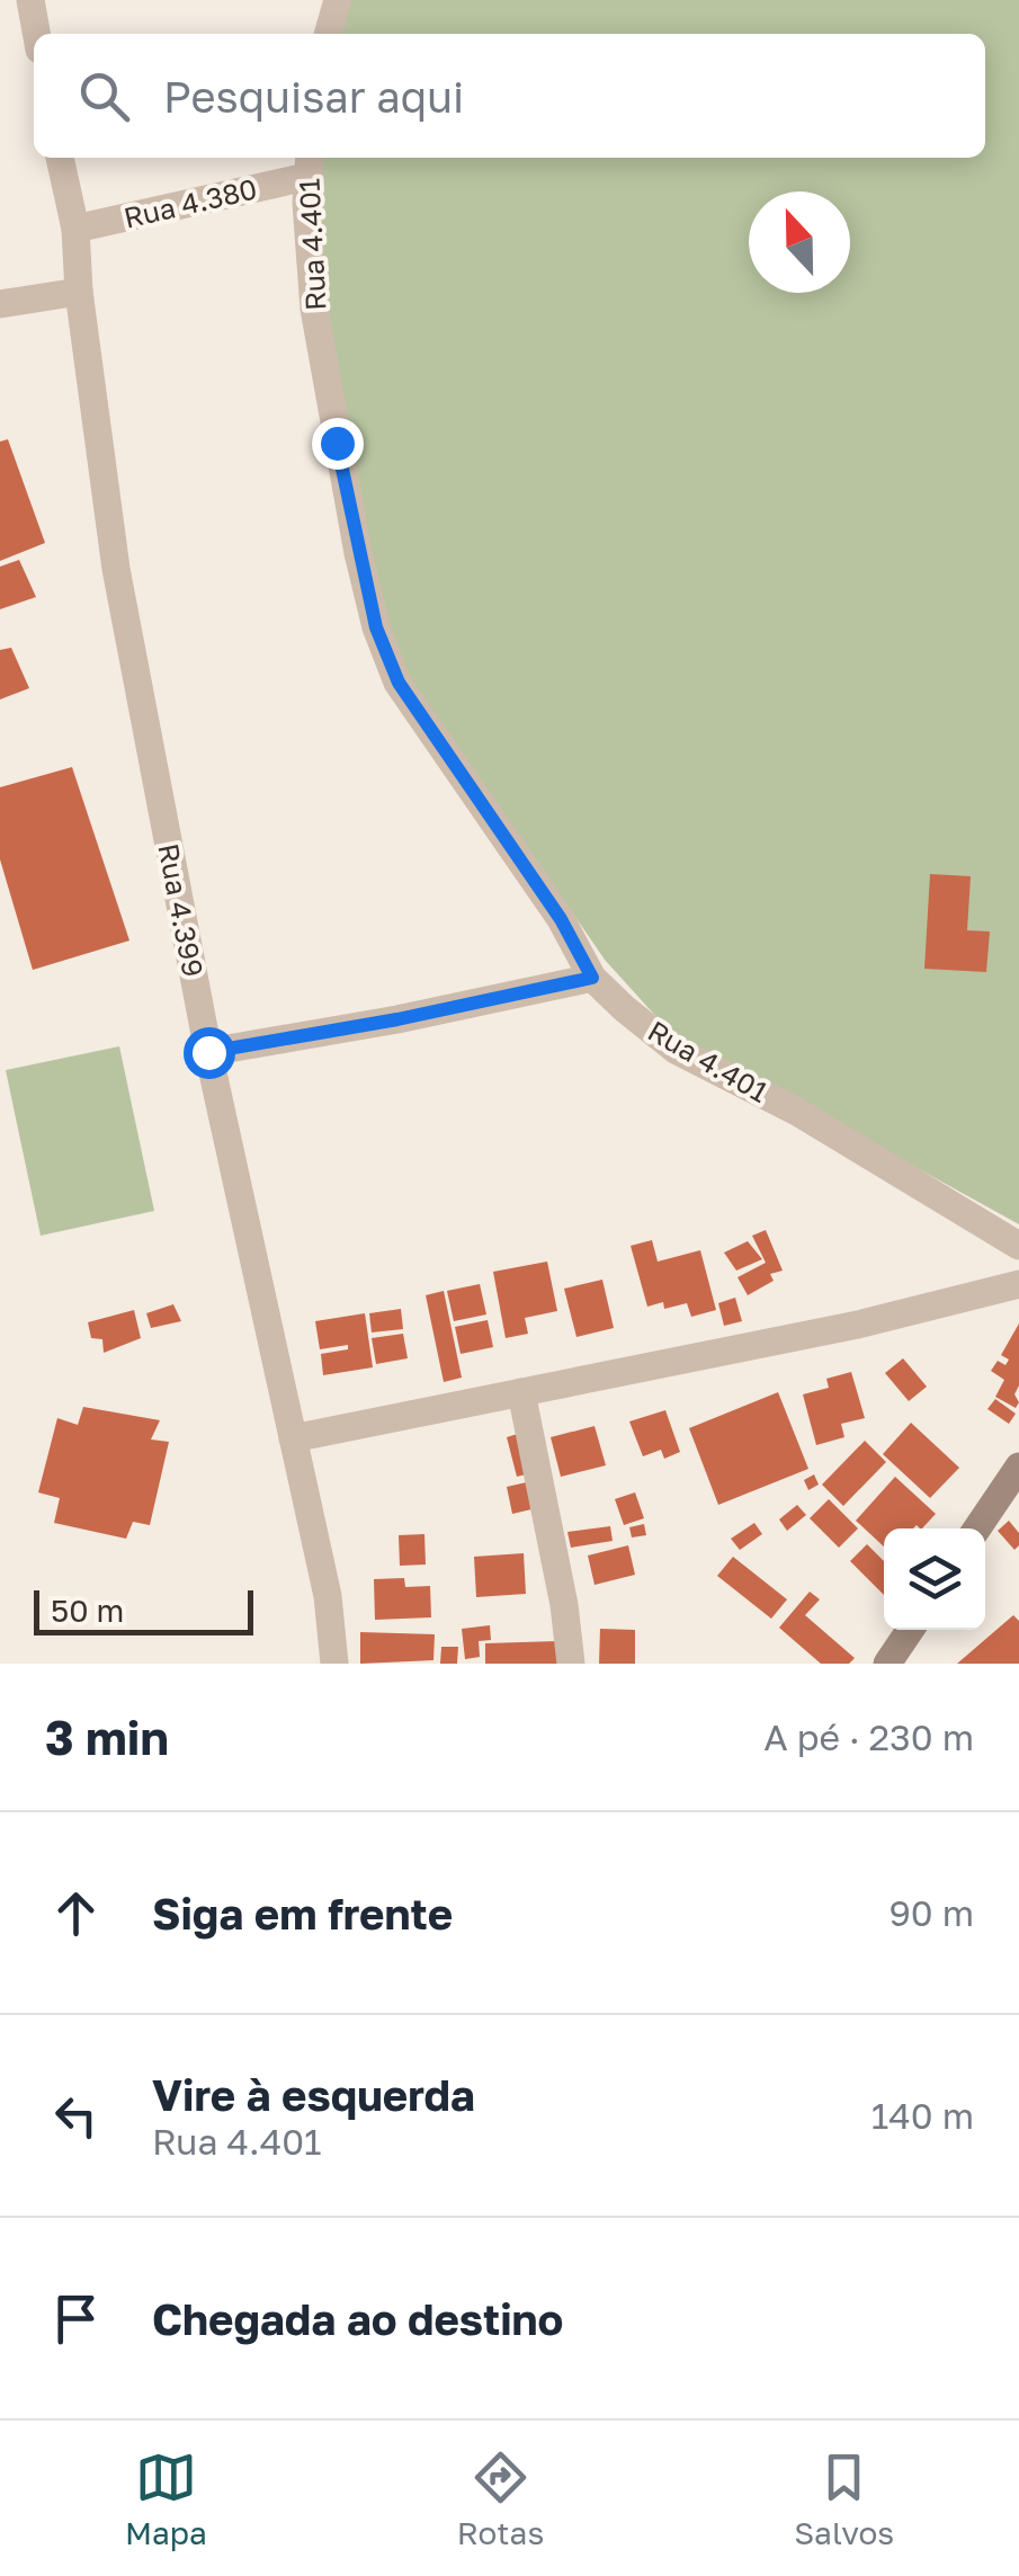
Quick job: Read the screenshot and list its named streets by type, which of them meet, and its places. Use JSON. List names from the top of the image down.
{
  "streets": {
    "street": ["Rua 4.380", "Rua 4.401", "Rua 4.399"]
  },
  "crossings": [
    ["Rua 4.380", "Rua 4.401"],
    ["Rua 4.380", "Rua 4.399"]
  ],
  "scale_bar": "50 m",
  "north": "top",
  "page": {
    "search": "Pesquisar aqui",
    "scale": "50 m",
    "heading": ["3 min", "A pé · 230 m"],
    "list": [
      ["Siga em frente", "90 m"],
      ["Vire à esquerda", "Rua 4.401", "140 m"],
      "Chegada ao destino"
    ],
    "nav": ["Mapa", "Rotas", "Salvos"]
  }
}
